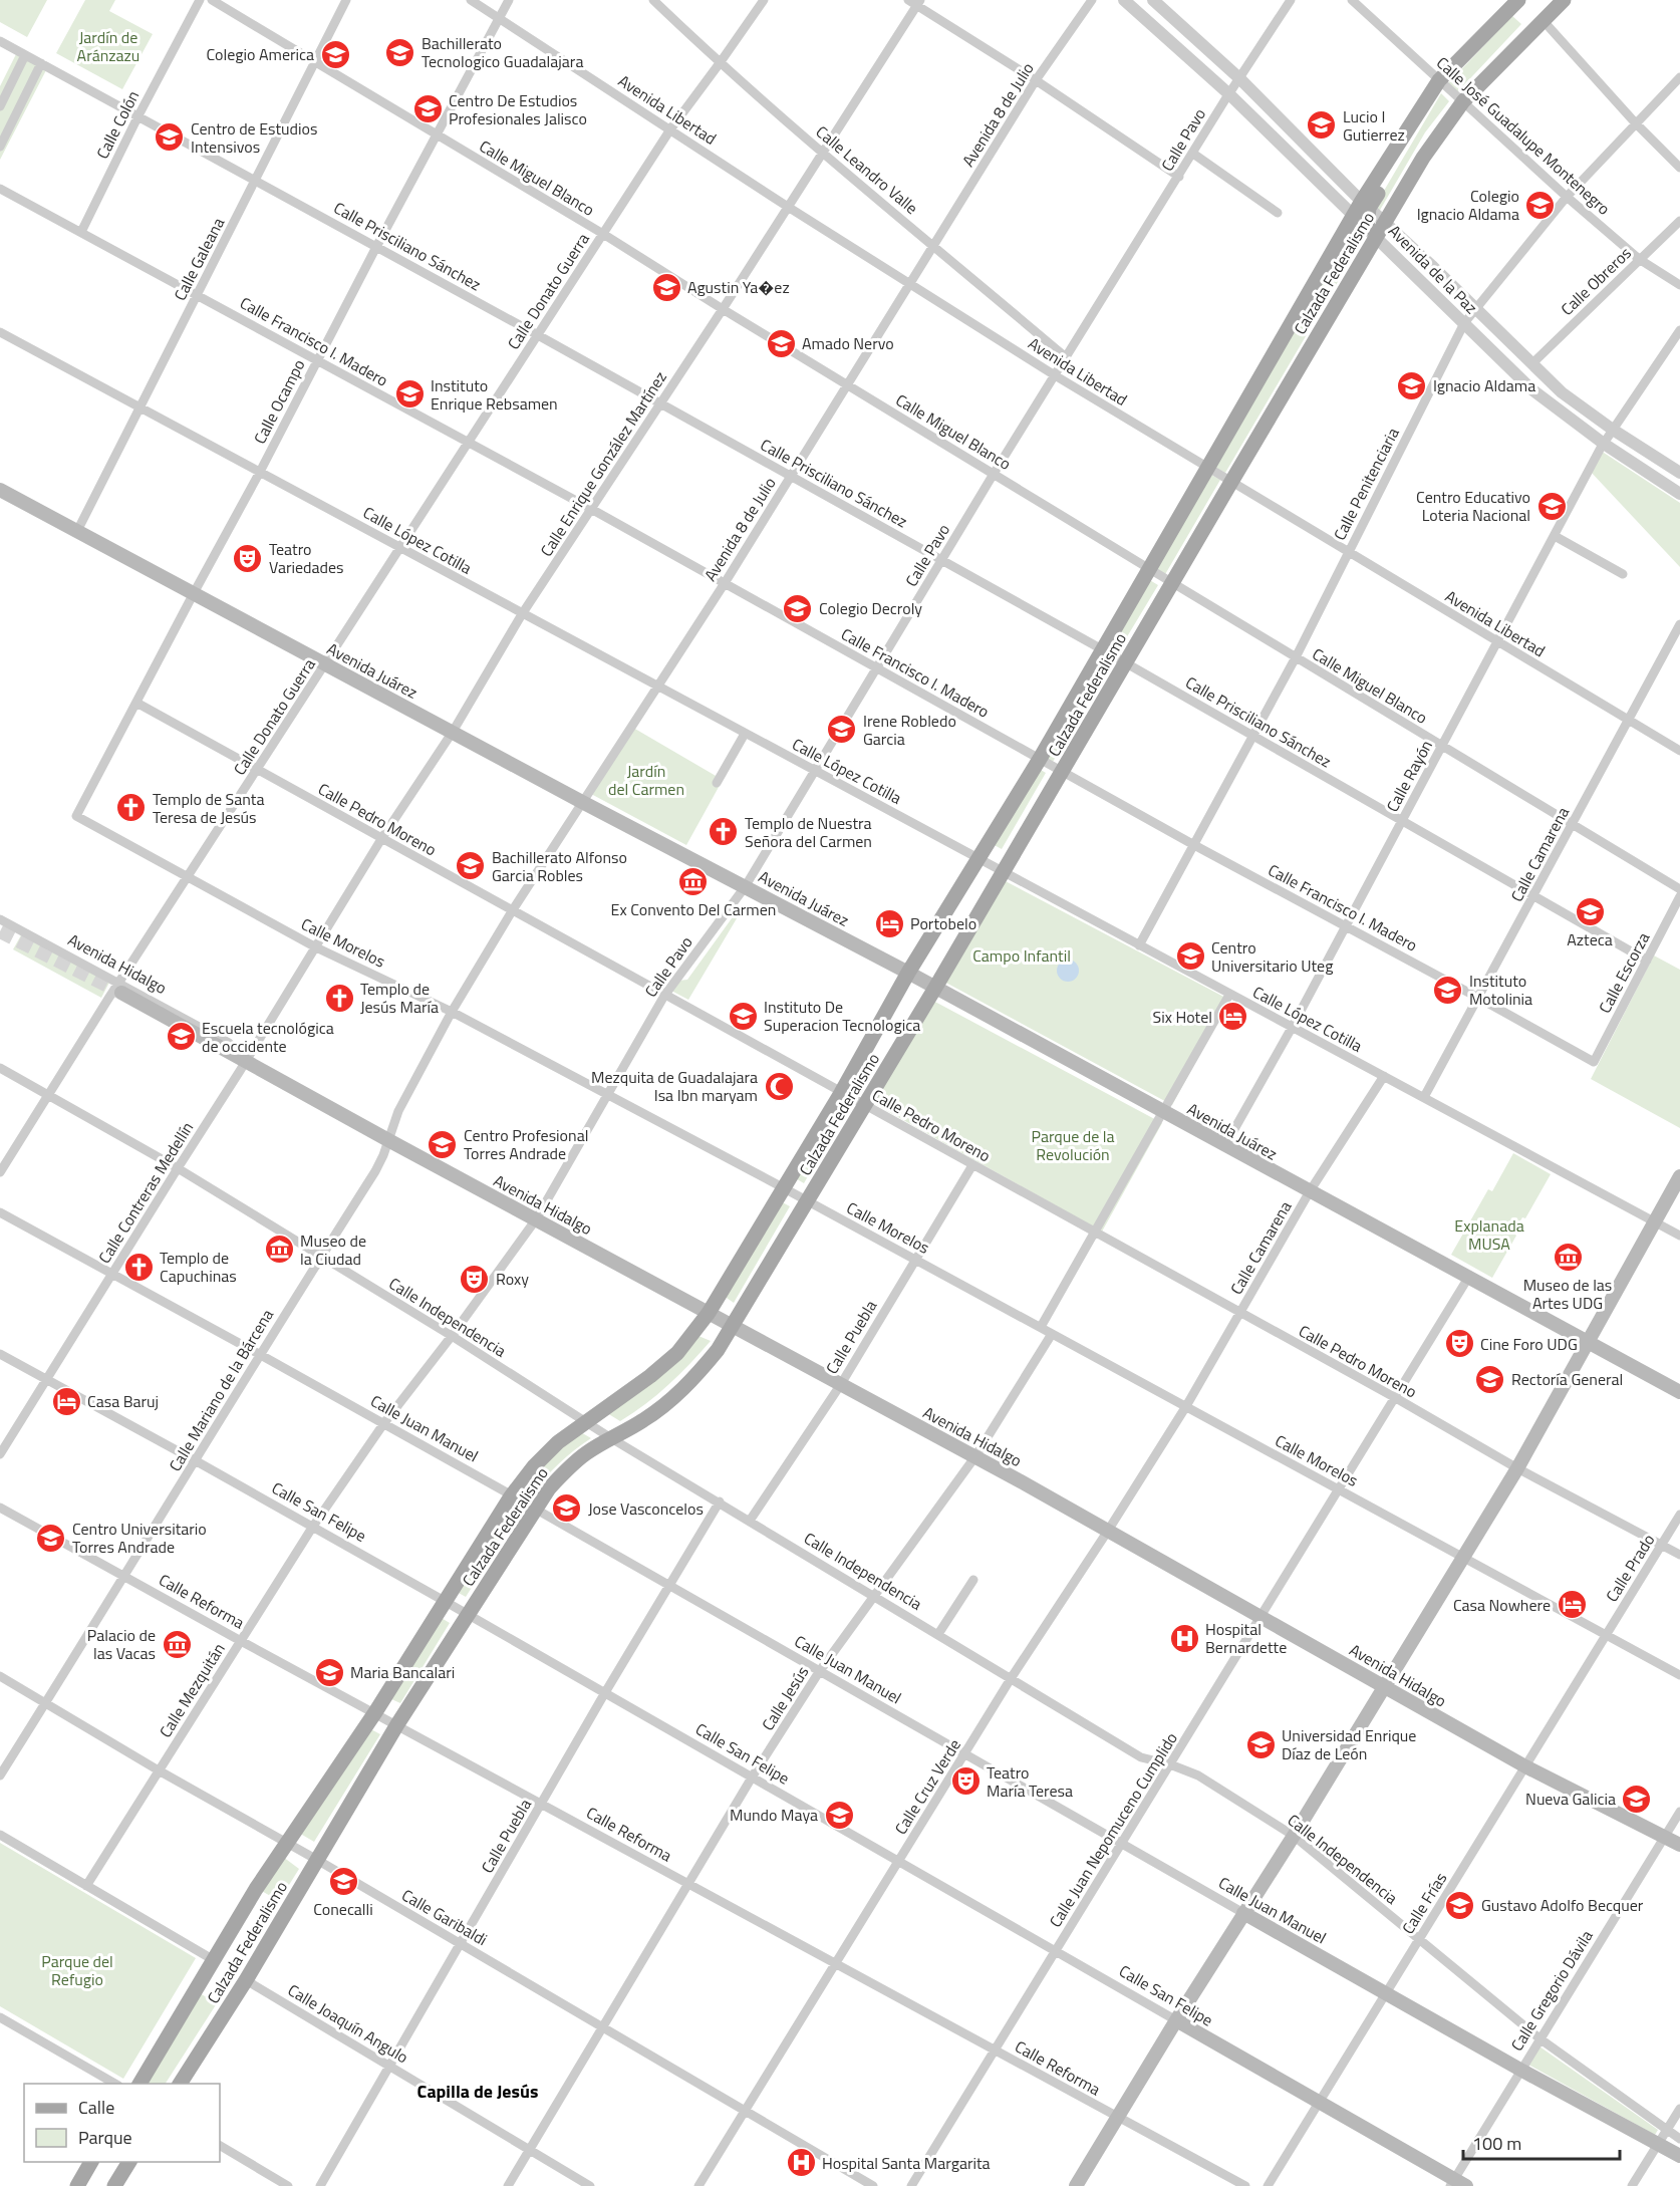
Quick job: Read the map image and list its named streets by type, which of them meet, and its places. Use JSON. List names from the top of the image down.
{
  "streets": {
    "main road": [
      "Calzada Federalismo",
      "Avenida Juárez",
      "Avenida Hidalgo",
      "Calle Juan Manuel",
      "Calle San Felipe"
    ],
    "street": [
      "Avenida Libertad",
      "Avenida 8 de Julio",
      "Calle Colón",
      "Calle José Guadalupe Montenegro",
      "Calle Pavo",
      "Calle Leandro Valle",
      "Calle Miguel Blanco",
      "Calle Prisciliano Sánchez",
      "Calle Galeana",
      "Avenida de la Paz",
      "Calle Obreros",
      "Calle Donato Guerra",
      "Calle Francisco I. Madero",
      "Calle Ocampo",
      "Calle Enrique González Martínez",
      "Calle Penitenciaria",
      "Calle López Cotilla",
      "Calle Rayón",
      "Calle Pedro Moreno",
      "Calle Camarena",
      "Calle Morelos",
      "Calle Escorza",
      "Calle Contreras Medellín",
      "Calle Independencia",
      "Calle Puebla",
      "Calle Mariano de la Bárcena",
      "Calle Prado",
      "Calle Reforma",
      "Calle Mezquitán",
      "Calle Jesús",
      "Calle Cruz Verde",
      "Calle Juan Nepomuceno Cumplido",
      "Calle Frías",
      "Calle Garibaldi",
      "Calle Gregorio Dávila",
      "Calle Joaquín Angulo"
    ]
  },
  "crossings": [
    ["Avenida Libertad", "Avenida 8 de Julio"],
    ["Avenida Libertad", "Calle Pavo"],
    ["Avenida Libertad", "Calzada Federalismo"],
    ["Avenida Libertad", "Calle Donato Guerra"],
    ["Avenida Libertad", "Calle Ocampo"],
    ["Avenida Libertad", "Calle Enrique González Martínez"],
    ["Avenida Libertad", "Calle Penitenciaria"],
    ["Avenida Libertad", "Calle Rayón"],
    ["Avenida Libertad", "Calle Camarena"],
    ["Avenida 8 de Julio", "Calle Leandro Valle"],
    ["Avenida 8 de Julio", "Calle Miguel Blanco"],
    ["Avenida 8 de Julio", "Calle Prisciliano Sánchez"],
    ["Avenida 8 de Julio", "Calle Francisco I. Madero"],
    ["Avenida 8 de Julio", "Calle López Cotilla"],
    ["Avenida 8 de Julio", "Avenida Juárez"],
    ["Avenida 8 de Julio", "Calle Pedro Moreno"],
    ["Avenida 8 de Julio", "Calle Morelos"],
    ["Avenida 8 de Julio", "Calle Mariano de la Bárcena"],
    ["Calle Colón", "Calle Prisciliano Sánchez"],
    ["Calle Colón", "Calle Francisco I. Madero"],
    ["Calle José Guadalupe Montenegro", "Calzada Federalismo"],
    ["Calle José Guadalupe Montenegro", "Calle Obreros"],
    ["Calle José Guadalupe Montenegro", "Calle Penitenciaria"],
    ["Calle Pavo", "Calle Leandro Valle"],
    ["Calle Pavo", "Calle Miguel Blanco"],
    ["Calle Pavo", "Calle Prisciliano Sánchez"],
    ["Calle Pavo", "Avenida de la Paz"],
    ["Calle Pavo", "Calle Francisco I. Madero"],
    ["Calle Pavo", "Calle López Cotilla"],
    ["Calle Pavo", "Avenida Juárez"],
    ["Calle Pavo", "Calle Pedro Moreno"],
    ["Calle Pavo", "Calle Morelos"],
    ["Calle Pavo", "Avenida Hidalgo"],
    ["Calle Pavo", "Calle Mezquitán"],
    ["Calle Leandro Valle", "Calle Donato Guerra"],
    ["Calle Leandro Valle", "Calle Enrique González Martínez"],
    ["Calle Miguel Blanco", "Calle Galeana"],
    ["Calle Miguel Blanco", "Calzada Federalismo"],
    ["Calle Miguel Blanco", "Calle Donato Guerra"],
    ["Calle Miguel Blanco", "Calle Ocampo"],
    ["Calle Miguel Blanco", "Calle Enrique González Martínez"],
    ["Calle Miguel Blanco", "Calle Penitenciaria"],
    ["Calle Miguel Blanco", "Calle Rayón"],
    ["Calle Miguel Blanco", "Calle Camarena"],
    ["Calle Prisciliano Sánchez", "Calle Galeana"],
    ["Calle Prisciliano Sánchez", "Calzada Federalismo"],
    ["Calle Prisciliano Sánchez", "Calle Donato Guerra"],
    ["Calle Prisciliano Sánchez", "Calle Ocampo"],
    ["Calle Prisciliano Sánchez", "Calle Enrique González Martínez"],
    ["Calle Prisciliano Sánchez", "Calle Penitenciaria"],
    ["Calle Prisciliano Sánchez", "Calle Rayón"],
    ["Calle Prisciliano Sánchez", "Calle Camarena"],
    ["Calle Prisciliano Sánchez", "Calle Escorza"],
    ["Calle Galeana", "Calle Francisco I. Madero"],
    ["Calle Galeana", "Calle López Cotilla"],
    ["Calle Galeana", "Avenida Juárez"],
    ["Avenida de la Paz", "Calzada Federalismo"],
    ["Avenida de la Paz", "Calle Obreros"],
    ["Avenida de la Paz", "Calle Penitenciaria"],
    ["Avenida de la Paz", "Calle Rayón"],
    ["Calzada Federalismo", "Calle Francisco I. Madero"],
    ["Calzada Federalismo", "Calle López Cotilla"],
    ["Calzada Federalismo", "Avenida Juárez"],
    ["Calzada Federalismo", "Calle Pedro Moreno"],
    ["Calzada Federalismo", "Calle Morelos"],
    ["Calzada Federalismo", "Avenida Hidalgo"],
    ["Calzada Federalismo", "Calle Independencia"],
    ["Calzada Federalismo", "Calle Juan Manuel"],
    ["Calzada Federalismo", "Calle San Felipe"],
    ["Calzada Federalismo", "Calle Reforma"],
    ["Calzada Federalismo", "Calle Garibaldi"],
    ["Calzada Federalismo", "Calle Joaquín Angulo"],
    ["Calle Donato Guerra", "Calle Francisco I. Madero"],
    ["Calle Donato Guerra", "Calle López Cotilla"],
    ["Calle Donato Guerra", "Avenida Juárez"],
    ["Calle Donato Guerra", "Calle Pedro Moreno"],
    ["Calle Donato Guerra", "Calle Morelos"],
    ["Calle Donato Guerra", "Avenida Hidalgo"],
    ["Calle Donato Guerra", "Calle Independencia"],
    ["Calle Francisco I. Madero", "Calle Ocampo"],
    ["Calle Francisco I. Madero", "Calle Enrique González Martínez"],
    ["Calle Francisco I. Madero", "Calle Penitenciaria"],
    ["Calle Francisco I. Madero", "Calle Rayón"],
    ["Calle Francisco I. Madero", "Calle Camarena"],
    ["Calle Francisco I. Madero", "Calle Escorza"],
    ["Calle Ocampo", "Calle López Cotilla"],
    ["Calle Ocampo", "Avenida Juárez"],
    ["Calle Ocampo", "Calle Pedro Moreno"],
    ["Calle Ocampo", "Calle Morelos"],
    ["Calle Enrique González Martínez", "Calle López Cotilla"],
    ["Calle Enrique González Martínez", "Avenida Juárez"],
    ["Calle Enrique González Martínez", "Calle Pedro Moreno"],
    ["Calle Enrique González Martínez", "Calle Morelos"],
    ["Calle Enrique González Martínez", "Calle Contreras Medellín"],
    ["Calle Penitenciaria", "Calle López Cotilla"],
    ["Calle López Cotilla", "Calle Rayón"],
    ["Calle López Cotilla", "Calle Camarena"],
    ["Avenida Juárez", "Calle Rayón"],
    ["Avenida Juárez", "Calle Camarena"],
    ["Calle Pedro Moreno", "Calle Camarena"],
    ["Calle Pedro Moreno", "Calle Puebla"],
    ["Calle Pedro Moreno", "Calle Prado"],
    ["Calle Camarena", "Calle Morelos"],
    ["Calle Camarena", "Calle Cruz Verde"],
    ["Calle Morelos", "Calle Contreras Medellín"],
    ["Calle Morelos", "Calle Puebla"],
    ["Calle Morelos", "Calle Mariano de la Bárcena"],
    ["Calle Morelos", "Calle Prado"],
    ["Calle Morelos", "Calle Jesús"],
    ["Calle Morelos", "Calle Cruz Verde"],
    ["Calle Morelos", "Calle Juan Nepomuceno Cumplido"],
    ["Calle Morelos", "Calle Frías"],
    ["Avenida Hidalgo", "Calle Contreras Medellín"],
    ["Avenida Hidalgo", "Calle Puebla"],
    ["Avenida Hidalgo", "Calle Mariano de la Bárcena"],
    ["Avenida Hidalgo", "Calle Mezquitán"],
    ["Avenida Hidalgo", "Calle Jesús"],
    ["Avenida Hidalgo", "Calle Cruz Verde"],
    ["Avenida Hidalgo", "Calle Juan Nepomuceno Cumplido"],
    ["Avenida Hidalgo", "Calle Frías"],
    ["Avenida Hidalgo", "Calle Gregorio Dávila"],
    ["Calle Contreras Medellín", "Calle Independencia"],
    ["Calle Contreras Medellín", "Calle Juan Manuel"],
    ["Calle Contreras Medellín", "Calle San Felipe"],
    ["Calle Independencia", "Calle Puebla"],
    ["Calle Independencia", "Calle Mariano de la Bárcena"],
    ["Calle Independencia", "Calle Mezquitán"],
    ["Calle Independencia", "Calle Jesús"],
    ["Calle Independencia", "Calle Cruz Verde"],
    ["Calle Independencia", "Calle Juan Nepomuceno Cumplido"],
    ["Calle Independencia", "Calle Frías"],
    ["Calle Independencia", "Calle Gregorio Dávila"],
    ["Calle Puebla", "Calle Juan Manuel"],
    ["Calle Puebla", "Calle San Felipe"],
    ["Calle Puebla", "Calle Reforma"],
    ["Calle Puebla", "Calle Garibaldi"],
    ["Calle Puebla", "Calle Joaquín Angulo"],
    ["Calle Mariano de la Bárcena", "Calle Juan Manuel"],
    ["Calle Mariano de la Bárcena", "Calle San Felipe"],
    ["Calle Mariano de la Bárcena", "Calle Reforma"],
    ["Calle Mariano de la Bárcena", "Calle Garibaldi"],
    ["Calle Juan Manuel", "Calle Mezquitán"],
    ["Calle Juan Manuel", "Calle Jesús"],
    ["Calle Juan Manuel", "Calle Cruz Verde"],
    ["Calle Juan Manuel", "Calle Juan Nepomuceno Cumplido"],
    ["Calle Juan Manuel", "Calle Frías"],
    ["Calle Juan Manuel", "Calle Gregorio Dávila"],
    ["Calle San Felipe", "Calle Mezquitán"],
    ["Calle San Felipe", "Calle Jesús"],
    ["Calle San Felipe", "Calle Cruz Verde"],
    ["Calle San Felipe", "Calle Juan Nepomuceno Cumplido"],
    ["Calle San Felipe", "Calle Frías"],
    ["Calle San Felipe", "Calle Gregorio Dávila"],
    ["Calle Prado", "Calle Frías"],
    ["Calle Reforma", "Calle Mezquitán"],
    ["Calle Reforma", "Calle Jesús"],
    ["Calle Reforma", "Calle Cruz Verde"],
    ["Calle Reforma", "Calle Juan Nepomuceno Cumplido"],
    ["Calle Mezquitán", "Calle Garibaldi"],
    ["Calle Jesús", "Calle Garibaldi"],
    ["Calle Jesús", "Calle Joaquín Angulo"],
    ["Calle Cruz Verde", "Calle Garibaldi"]
  ],
  "districts": ["Capilla de Jesús"],
  "parks": [
    "Jardín de Aránzazu",
    "Jardín del Carmen",
    "Campo Infantil",
    "Parque de la Revolución",
    "Explanada MUSA",
    "Parque del Refugio"
  ],
  "places": {
    "school or university": [
      "Bachillerato Tecnologico Guadalajara",
      "Colegio America",
      "Centro De Estudios Profesionales Jalisco",
      "Lucio I Gutierrez",
      "Centro de Estudios Intensivos",
      "Colegio Ignacio Aldama",
      "Agustin Ya�ez",
      "Amado Nervo",
      "Ignacio Aldama",
      "Instituto Enrique Rebsamen",
      "Centro Educativo Loteria Nacional",
      "Colegio Decroly",
      "Irene Robledo Garcia",
      "Bachillerato Alfonso Garcia Robles",
      "Azteca",
      "Centro Universitario Uteg",
      "Instituto Motolinia",
      "Instituto De Superacion Tecnologica",
      "Escuela tecnológica de occidente",
      "Centro Profesional Torres Andrade",
      "Rectoría General",
      "Jose Vasconcelos",
      "Centro Universitario Torres Andrade",
      "Maria Bancalari",
      "Universidad Enrique Díaz de León",
      "Nueva Galicia",
      "Mundo Maya",
      "Conecalli",
      "Gustavo Adolfo Becquer"
    ],
    "theatre": [
      "Teatro Variedades",
      "Roxy",
      "Cine Foro UDG",
      "Teatro María Teresa"
    ],
    "church": [
      "Templo de Santa Teresa de Jesús",
      "Templo de Nuestra Señora del Carmen",
      "Templo de Jesús María",
      "Templo de Capuchinas"
    ],
    "museum": [
      "Ex Convento Del Carmen",
      "Museo de la Ciudad",
      "Museo de las Artes UDG",
      "Palacio de las Vacas"
    ],
    "hotel": [
      "Portobelo",
      "Six Hotel",
      "Casa Baruj",
      "Casa Nowhere"
    ],
    "mosque": ["Mezquita de Guadalajara Isa Ibn maryam"],
    "hospital": ["Hospital Bernardette", "Hospital Santa Margarita"]
  },
  "legend": ["Calle", "Parque"],
  "scale_bar": "100 m"
}
